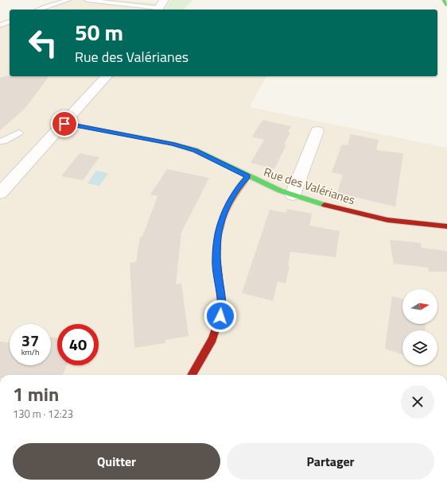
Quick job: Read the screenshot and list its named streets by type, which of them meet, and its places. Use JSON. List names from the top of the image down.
{
  "streets": {
    "street": ["Rue des Valérianes"]
  },
  "north": "right",
  "page": {
    "turn": ["50 m", "Rue des Valérianes"],
    "speed": "37 km/h",
    "limit": "40",
    "heading": ["1 min", "130 m · 12:23"],
    "buttons": ["Quitter", "Partager"]
  }
}
